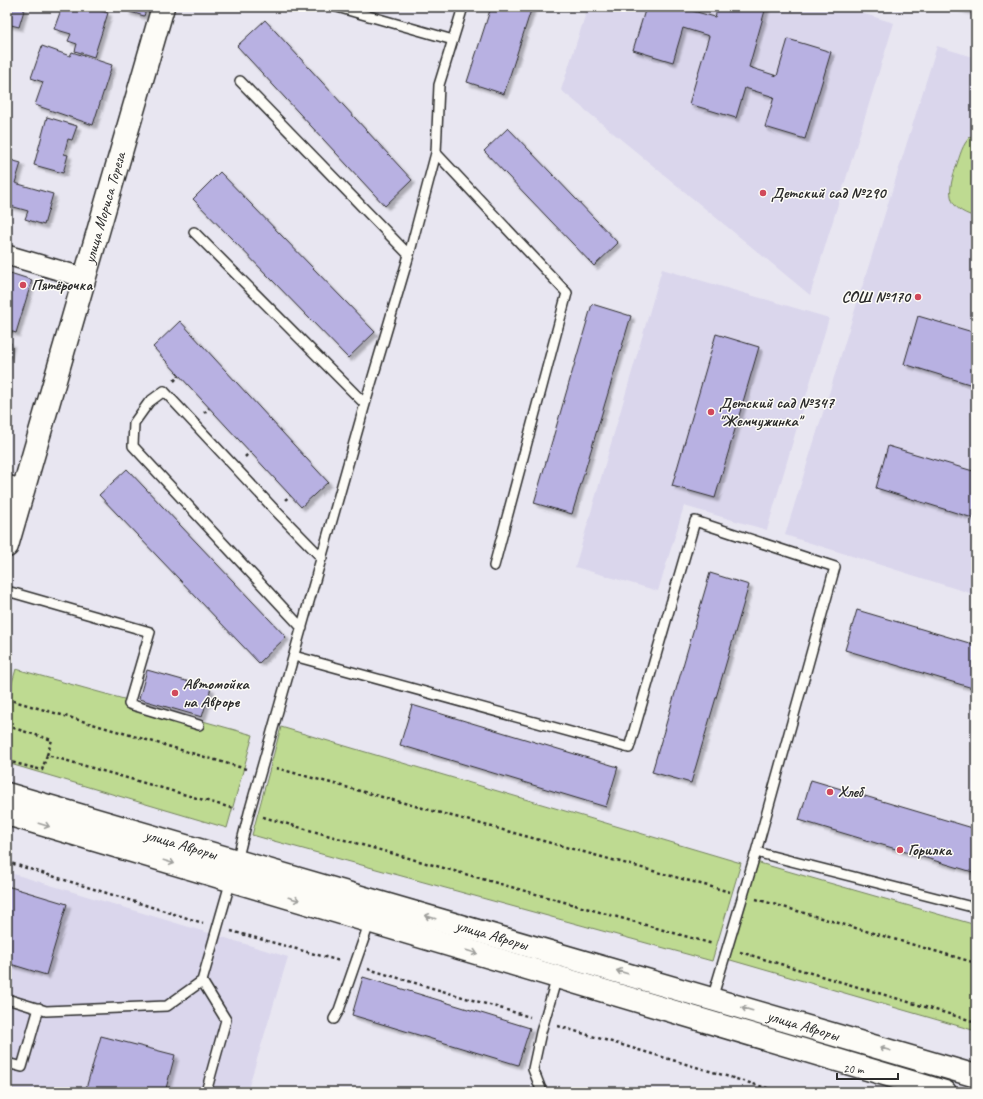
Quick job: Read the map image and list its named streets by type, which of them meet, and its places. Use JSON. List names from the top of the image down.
{
  "streets": {
    "main road": ["улица Мориса Тореза", "улица Авроры"]
  },
  "places": [
    "Детский сад №290",
    "Пятёрочка",
    "СОШ №170",
    "Детский сад №347 \"Жемчужинка\"",
    "Автомойка на Авроре",
    "Хлеб",
    "Горилка"
  ],
  "scale_bar": "20 m"
}
